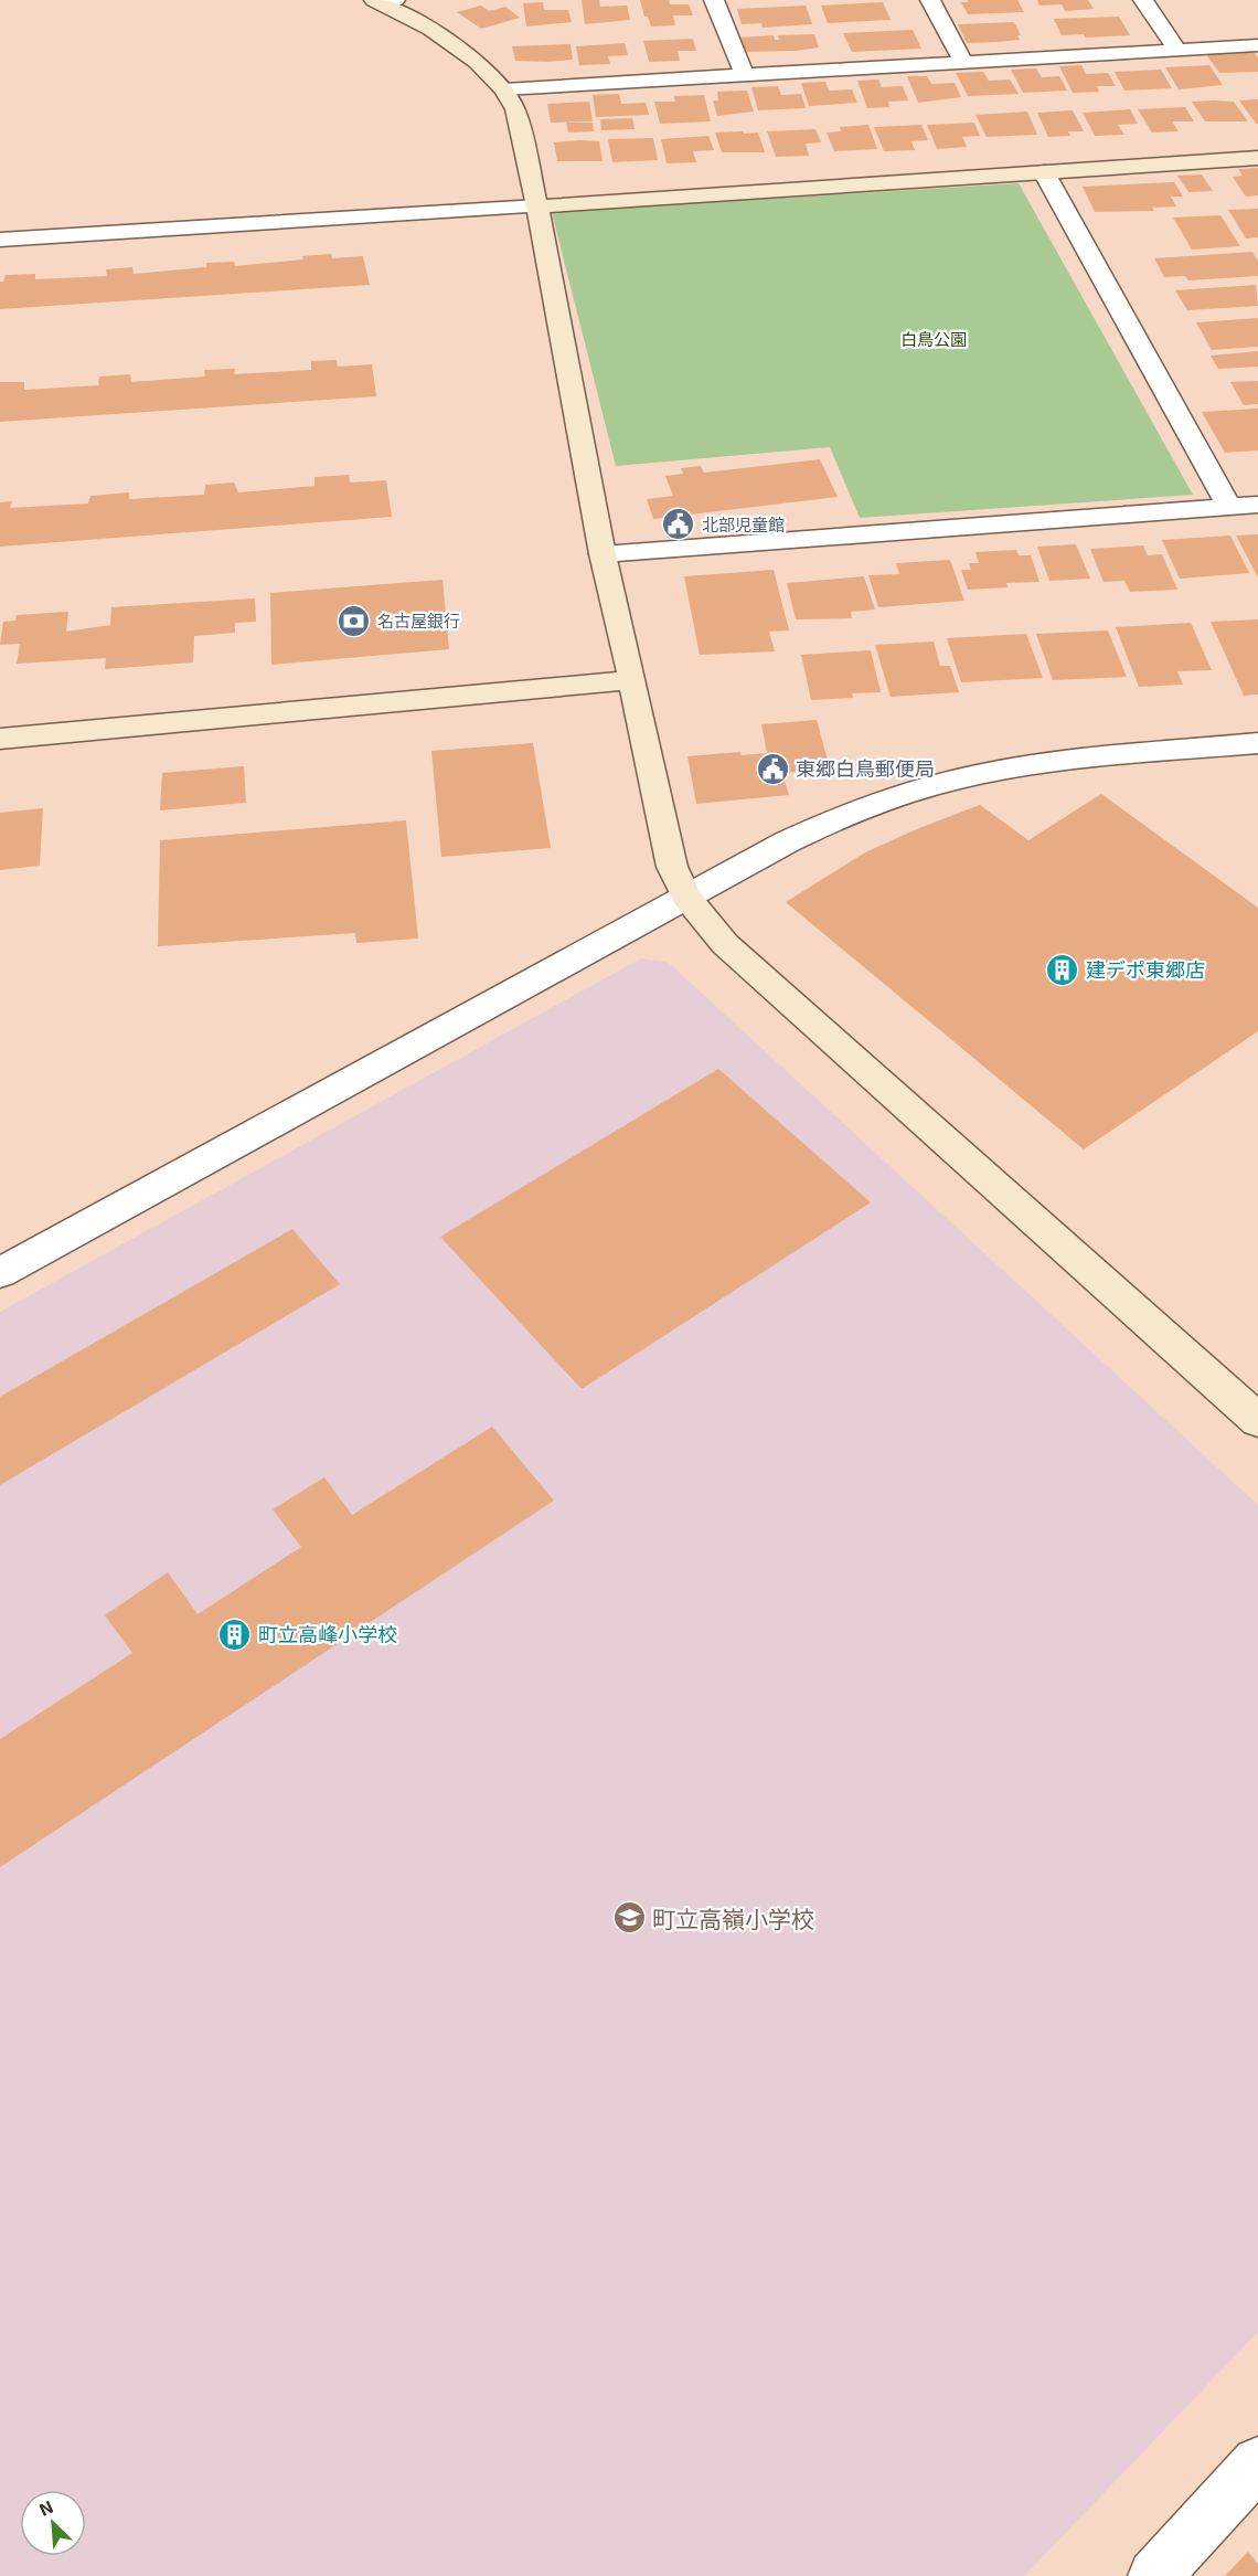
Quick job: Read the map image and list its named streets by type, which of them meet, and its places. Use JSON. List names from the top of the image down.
{
  "parks": ["白鳥公園"],
  "places": {
    "public building": ["北部児童館", "東郷白鳥郵便局"],
    "bank": ["名古屋銀行"],
    "building": ["建デポ東郷店", "町立高峰小学校"],
    "school or university": ["町立高嶺小学校"]
  },
  "north": "top left"
}
